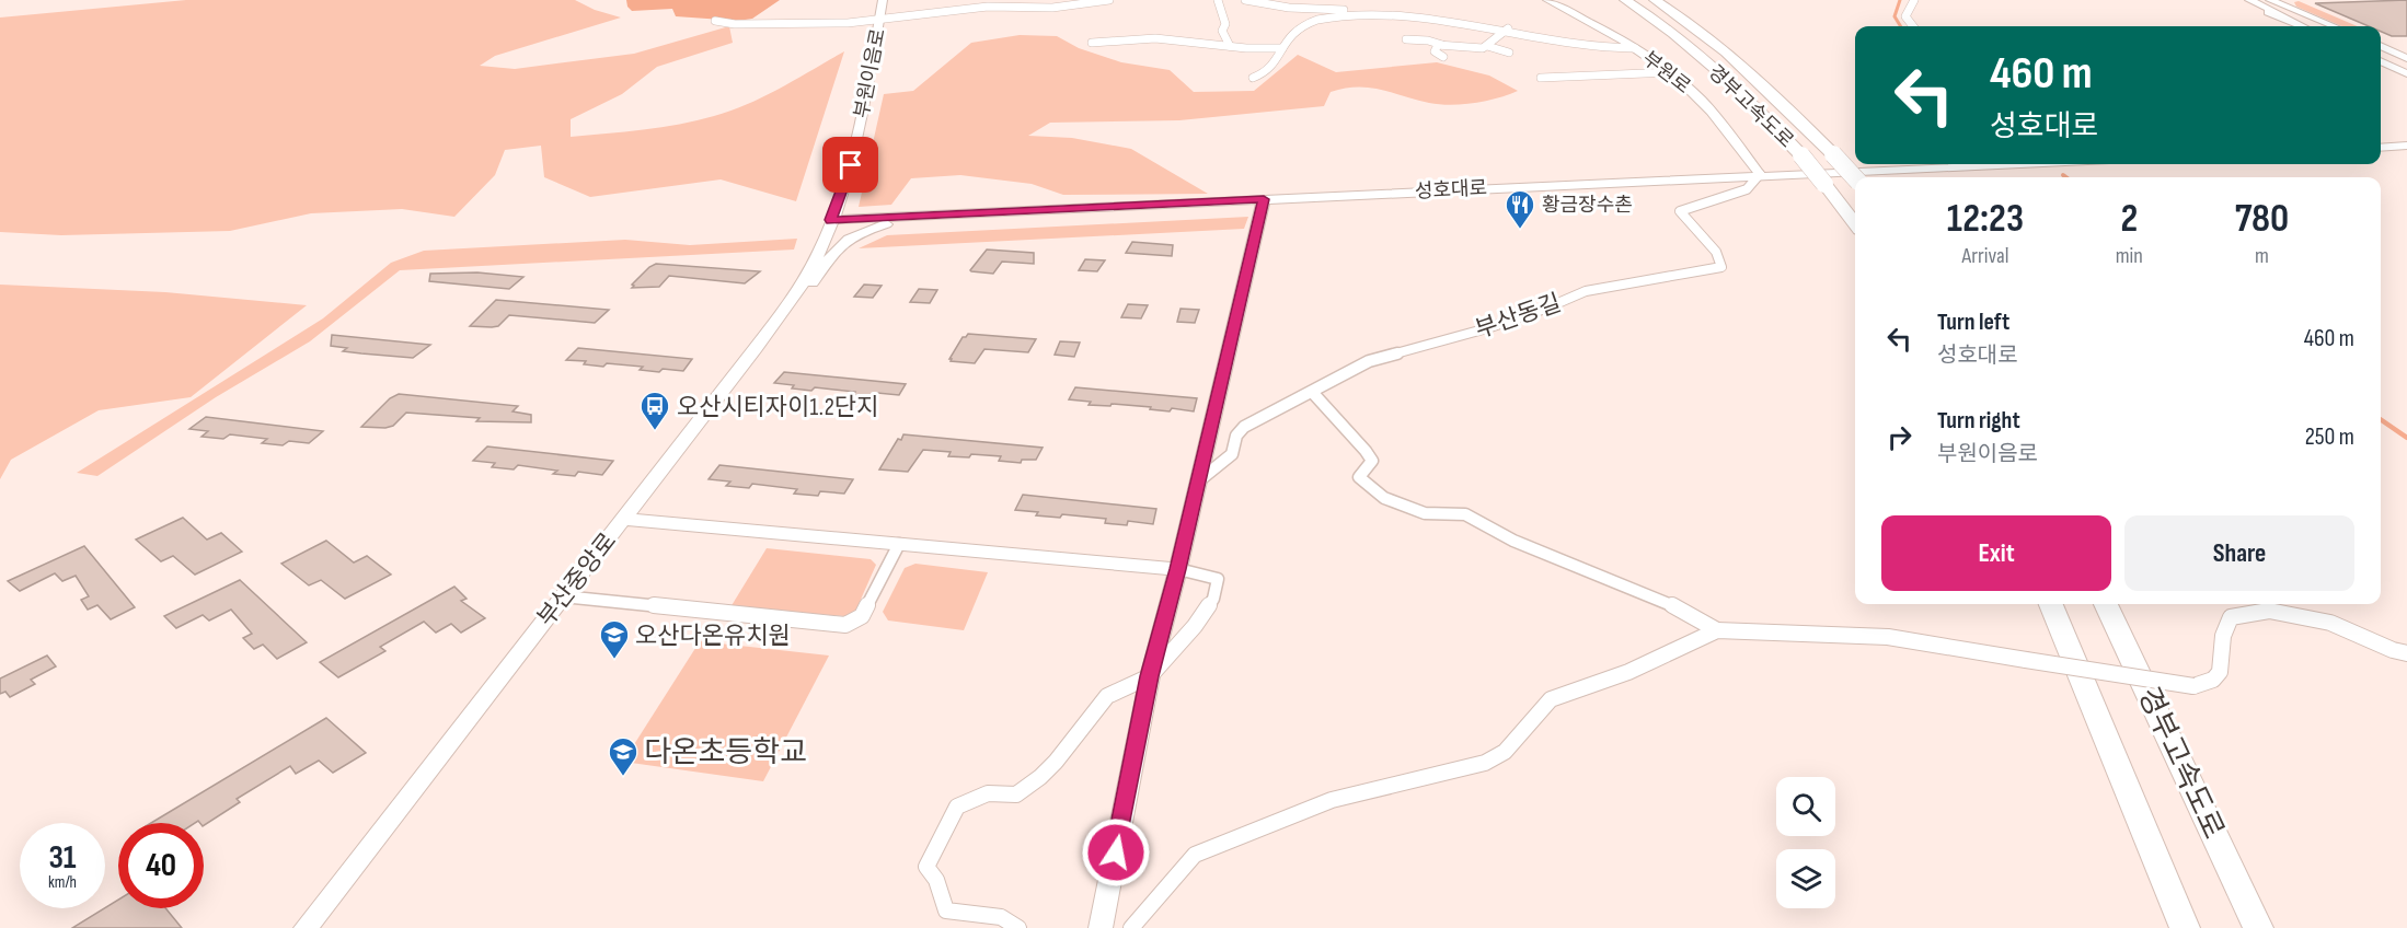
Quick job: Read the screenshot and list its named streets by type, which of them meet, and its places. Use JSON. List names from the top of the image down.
{
  "streets": {
    "highway": ["경부고속도로"],
    "street": [
      "부원로",
      "부원이음로",
      "성호대로",
      "부산동길",
      "부산중앙로"
    ]
  },
  "crossings": [
    ["부원로", "성호대로"],
    ["부원로", "부산동길"],
    ["부원이음로", "성호대로"],
    ["부원이음로", "부산중앙로"],
    ["성호대로", "부산동길"],
    ["성호대로", "부산중앙로"]
  ],
  "places": {
    "restaurant": ["황금장수촌"],
    "bus stop": ["오산시티자이1.2단지"],
    "school or university": ["오산다온유치원", "다온초등학교"]
  },
  "page": {
    "turn": ["460 m", "성호대로"],
    "eta": [
      "12:23",
      "Arrival",
      "2",
      "min",
      "780",
      "m"
    ],
    "list": [
      {
        "name": "Turn left",
        "note": "성호대로",
        "value": "460 m"
      },
      {
        "name": "Turn right",
        "note": "부원이음로",
        "value": "250 m"
      }
    ],
    "buttons": ["Exit", "Share"],
    "speed": "31 km/h",
    "limit": "40"
  }
}
